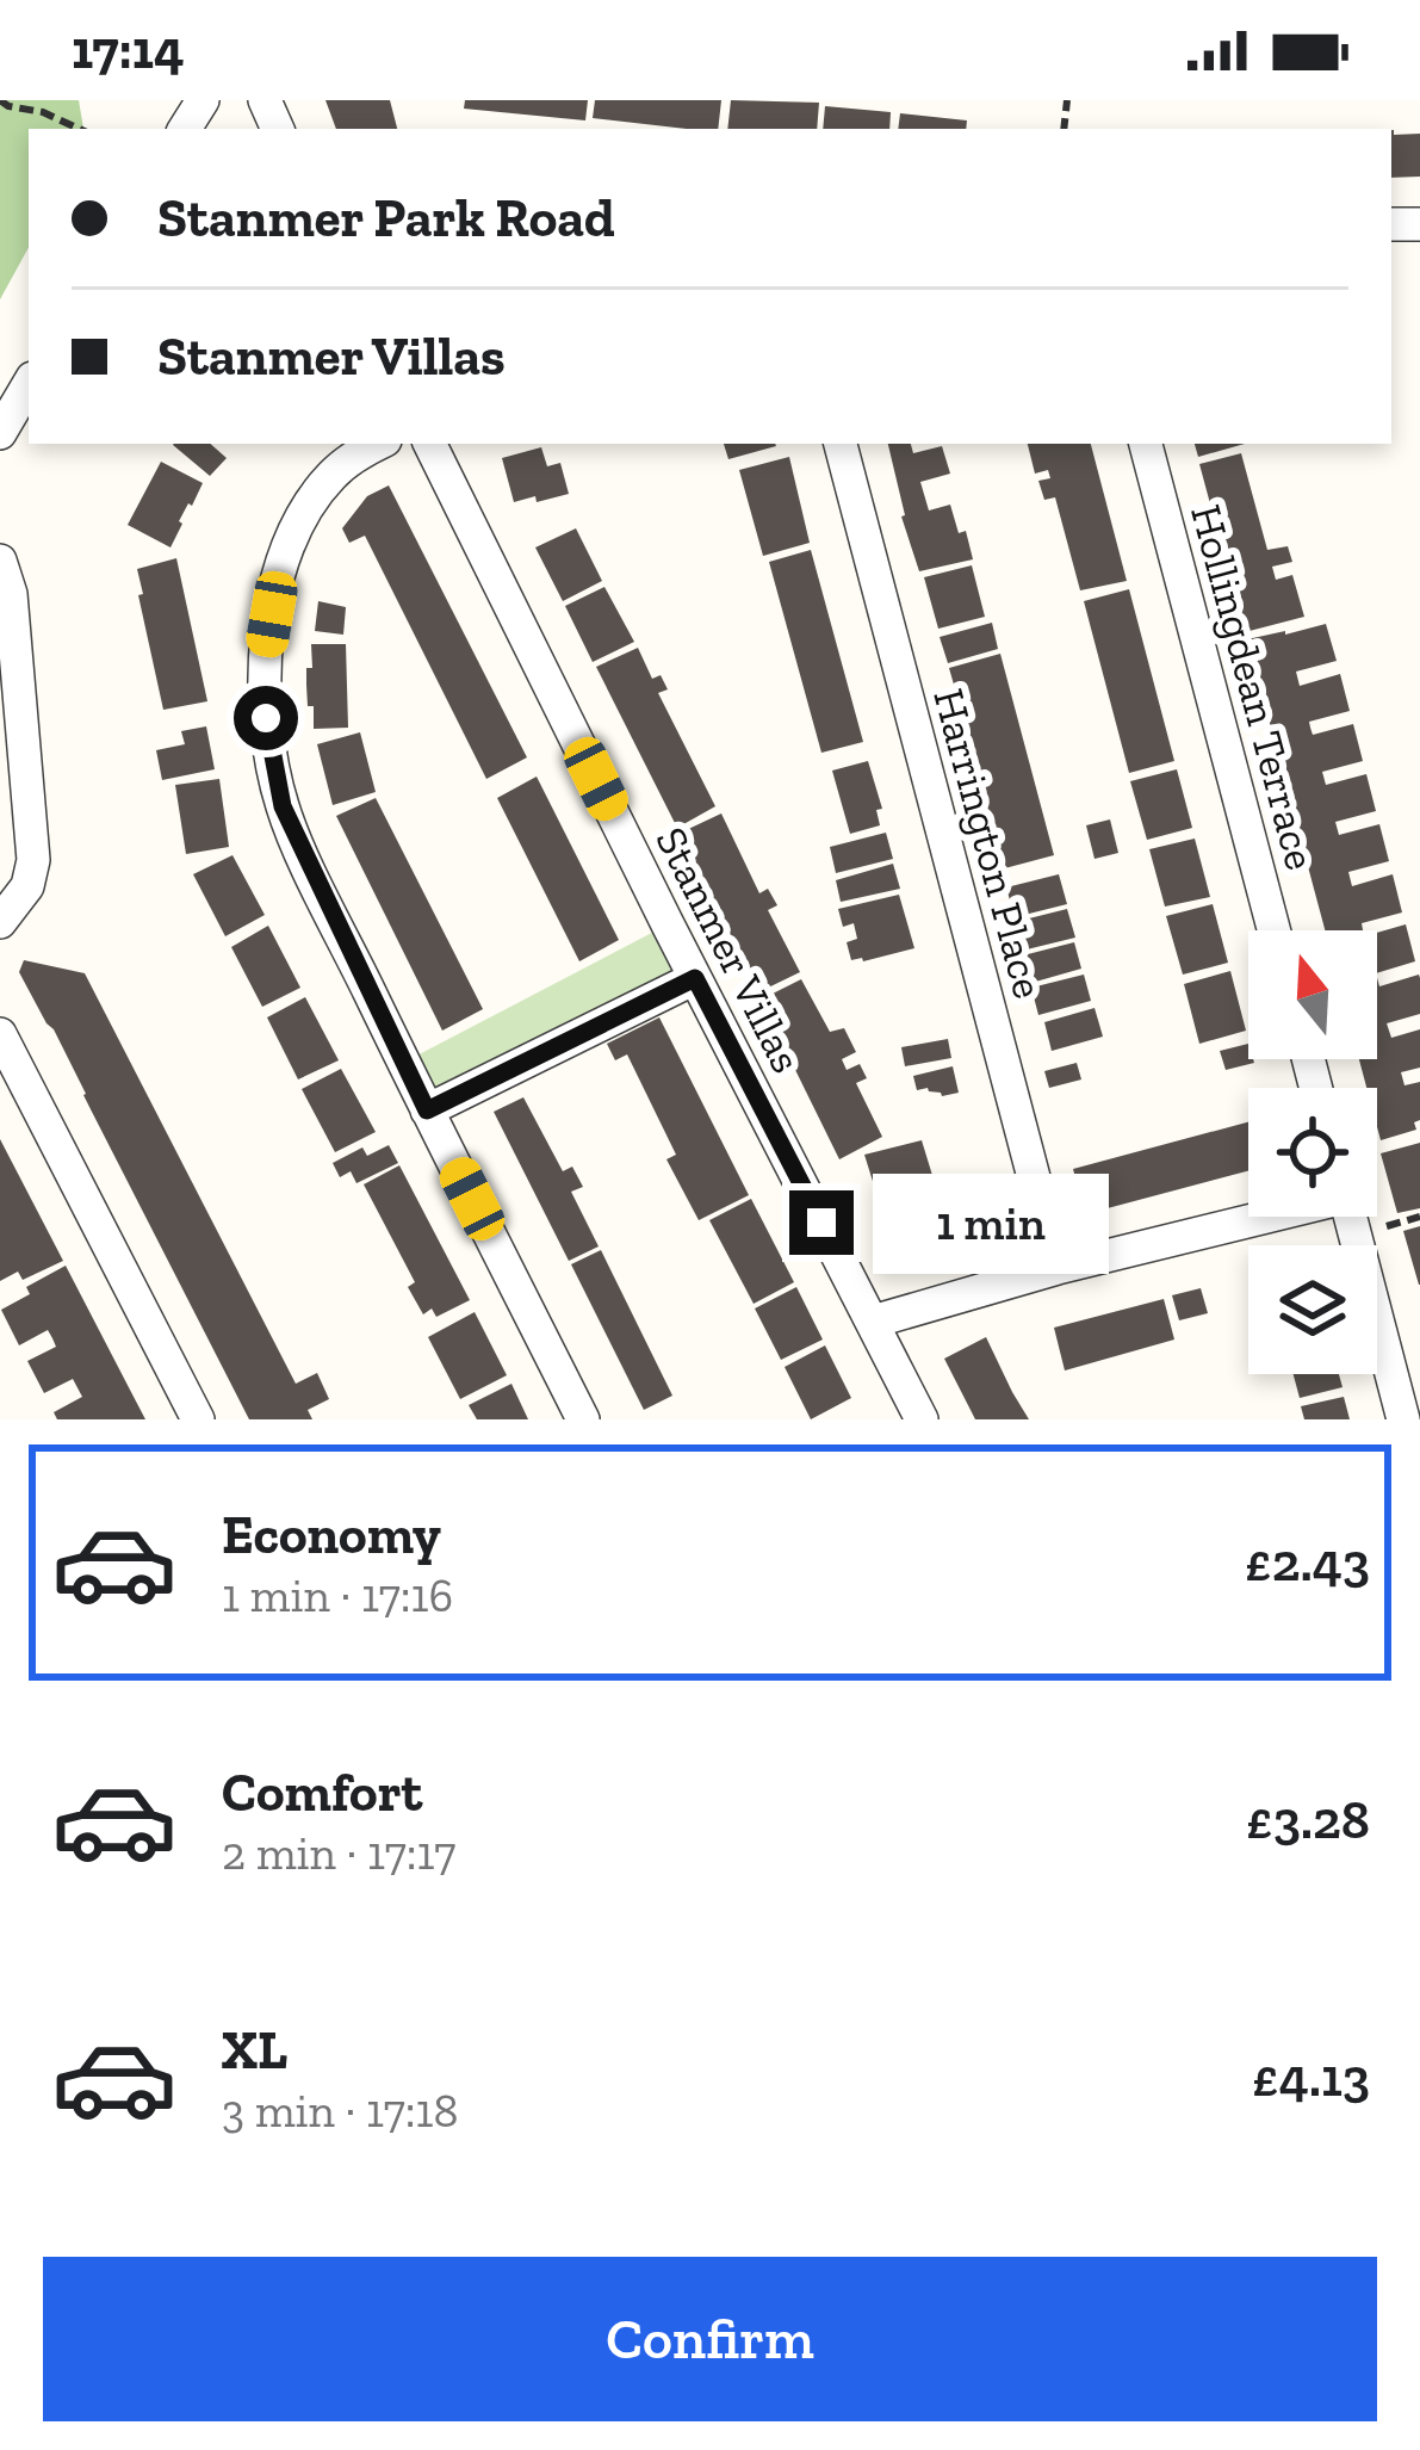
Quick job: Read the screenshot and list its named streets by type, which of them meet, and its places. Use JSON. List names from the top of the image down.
{
  "streets": {
    "street": ["Hollingdean Terrace", "Harrington Place", "Stanmer Villas"]
  },
  "north": "top",
  "page": {
    "status": "17:14",
    "banner": ["Stanmer Park Road", "Stanmer Villas"],
    "bubble": "1 min",
    "list": [
      {
        "name": "Economy",
        "note": "1 min · 17:16",
        "value": "£2.43"
      },
      {
        "name": "Comfort",
        "note": "2 min · 17:17",
        "value": "£3.28"
      },
      {
        "name": "XL",
        "note": "3 min · 17:18",
        "value": "£4.13"
      }
    ],
    "buttons": "Confirm"
  }
}
